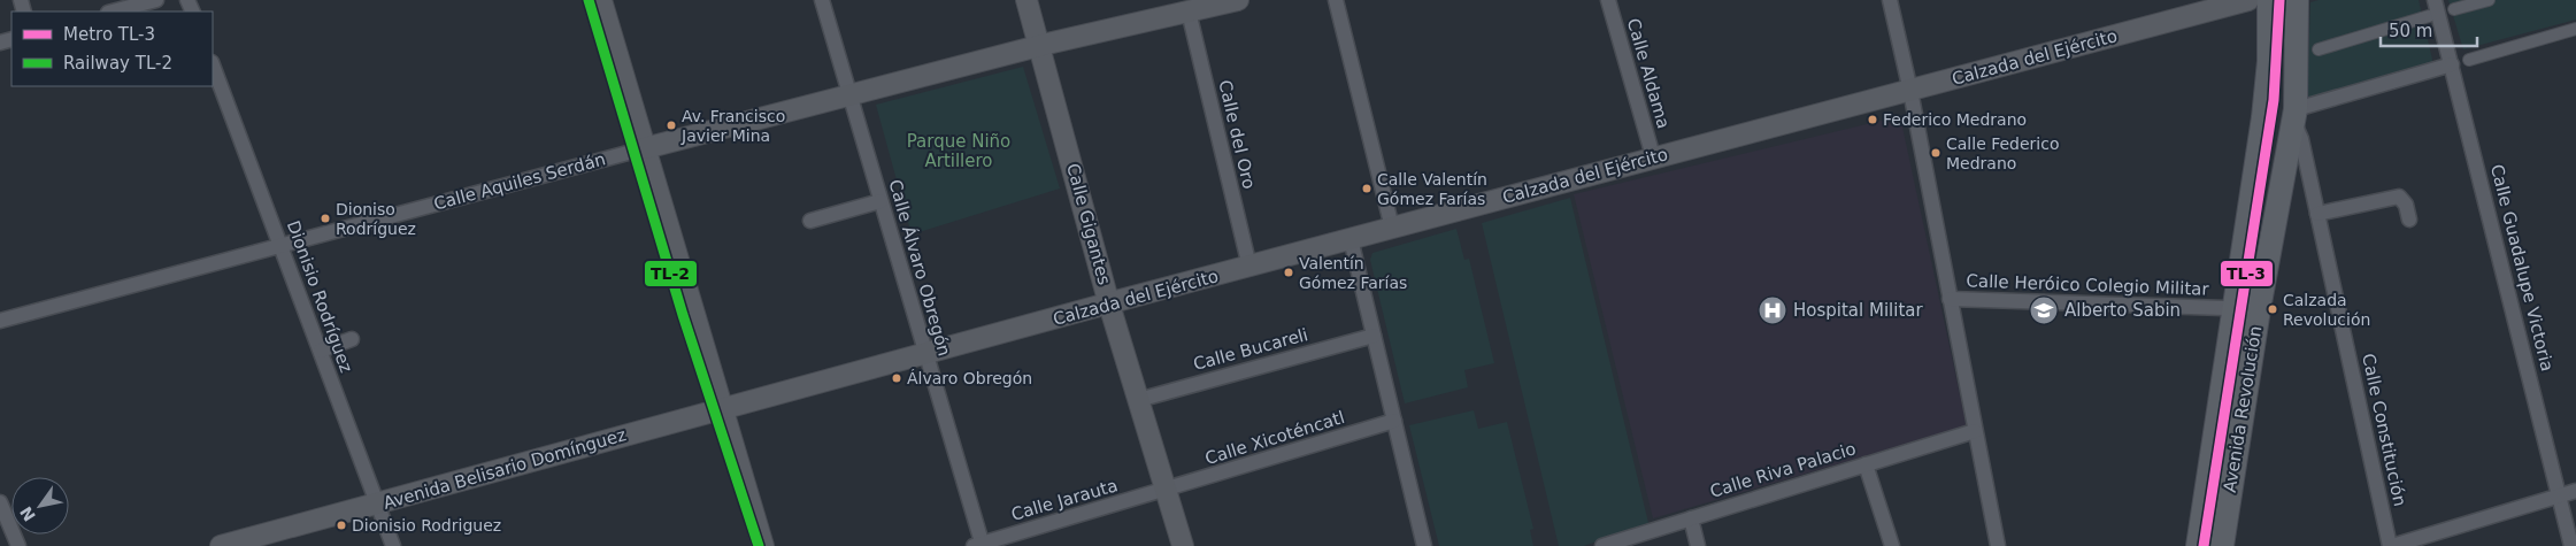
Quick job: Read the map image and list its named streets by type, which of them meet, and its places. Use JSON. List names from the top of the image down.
{
  "streets": {
    "main road": [
      "Calzada del Ejército",
      "Calle Aquiles Serdán",
      "Calle Gigantes",
      "Avenida Revolución",
      "Avenida Belisario Domínguez"
    ],
    "street": [
      "Calle Aldama",
      "Calle del Oro",
      "Calle Álvaro Obregón",
      "Calle Guadalupe Victoria",
      "Calle Heróico Colegio Militar",
      "Dionisio Rodríguez",
      "Calle Bucareli",
      "Calle Constitución",
      "Calle Xicoténcatl",
      "Calle Riva Palacio",
      "Calle Jarauta"
    ]
  },
  "crossings": [
    ["Calzada del Ejército", "Calle Aldama"],
    ["Calzada del Ejército", "Calle del Oro"],
    ["Calzada del Ejército", "Calle Gigantes"],
    ["Calzada del Ejército", "Calle Álvaro Obregón"],
    ["Calzada del Ejército", "Avenida Belisario Domínguez"],
    ["Calle del Oro", "Calle Aquiles Serdán"],
    ["Calle Aquiles Serdán", "Calle Gigantes"],
    ["Calle Aquiles Serdán", "Calle Álvaro Obregón"],
    ["Calle Aquiles Serdán", "Dionisio Rodríguez"],
    ["Calle Gigantes", "Calle Bucareli"],
    ["Calle Gigantes", "Calle Xicoténcatl"],
    ["Calle Gigantes", "Calle Jarauta"],
    ["Calle Álvaro Obregón", "Calle Jarauta"],
    ["Calle Heróico Colegio Militar", "Avenida Revolución"],
    ["Dionisio Rodríguez", "Avenida Belisario Domínguez"],
    ["Avenida Revolución", "Calle Constitución"],
    ["Calle Xicoténcatl", "Calle Jarauta"]
  ],
  "parks": ["Parque Niño Artillero"],
  "places": {
    "other": [
      "Federico Medrano",
      "Av. Francisco Javier Mina",
      "Calle Federico Medrano",
      "Calle Valentín Gómez Farías",
      "Dioniso Rodríguez",
      "Valentín Gómez Farías",
      "Calzada Revolución",
      "Álvaro Obregón",
      "Dionisio Rodriguez"
    ],
    "hospital": ["Hospital Militar"],
    "school or university": ["Alberto Sabin"]
  },
  "lines": ["metro line TL-3", "rail line TL-2"],
  "legend": ["Metro TL-3", "Railway TL-2"],
  "scale_bar": "50 m",
  "north": "bottom left"
}
